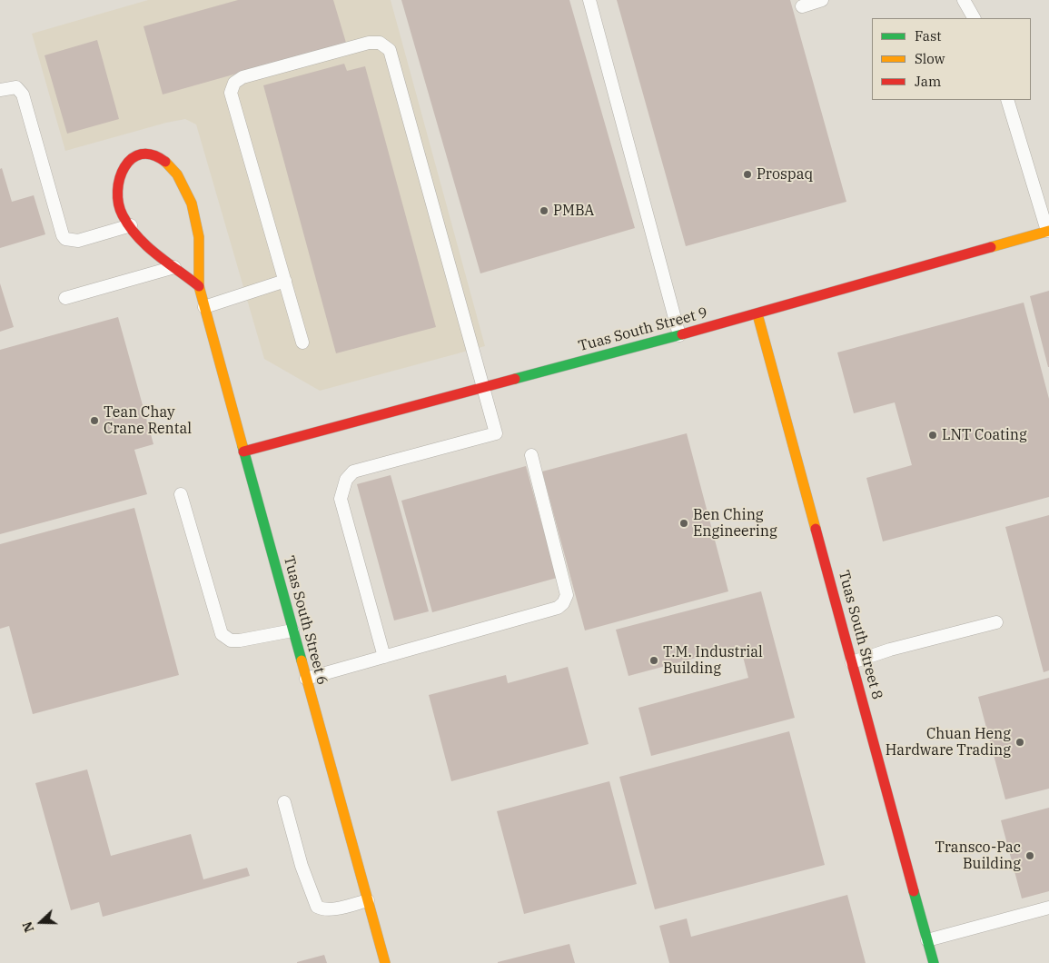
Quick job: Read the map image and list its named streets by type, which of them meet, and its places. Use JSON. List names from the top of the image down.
{
  "streets": {
    "street": ["Tuas South Street 9", "Tuas South Street 6", "Tuas South Street 8"]
  },
  "crossings": [
    ["Tuas South Street 9", "Tuas South Street 6"],
    ["Tuas South Street 9", "Tuas South Street 8"]
  ],
  "places": [
    "Prospaq",
    "PMBA",
    "Tean Chay Crane Rental",
    "LNT Coating",
    "Ben Ching Engineering",
    "T.M. Industrial Building",
    "Chuan Heng Hardware Trading",
    "Transco-Pac Building"
  ],
  "legend": ["Fast", "Slow", "Jam"],
  "north": "left"
}
